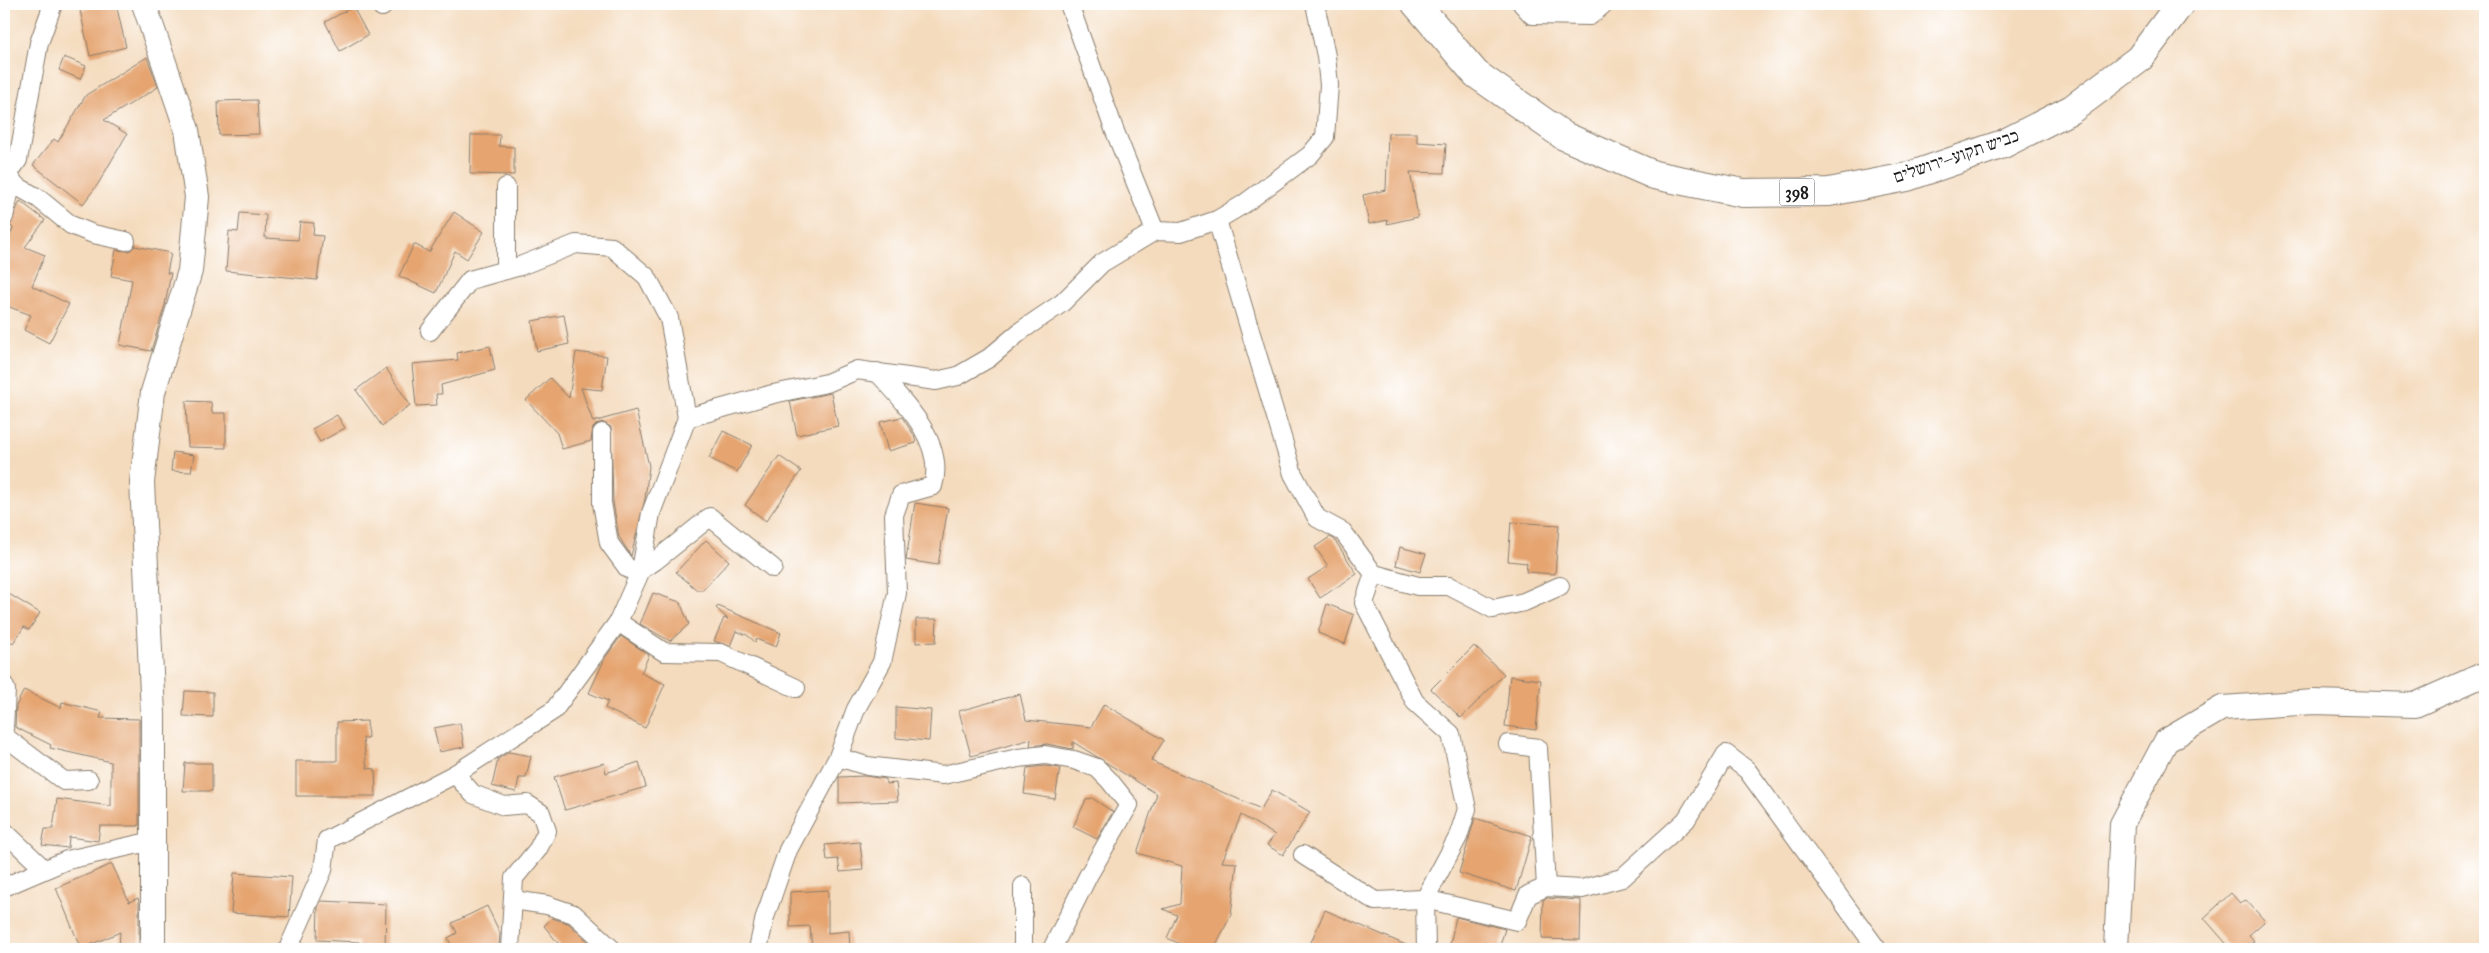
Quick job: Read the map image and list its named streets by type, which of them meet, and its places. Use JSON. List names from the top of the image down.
{
  "streets": {
    "main road": ["כביש תקוע–ירושלים", "398"]
  }
}
